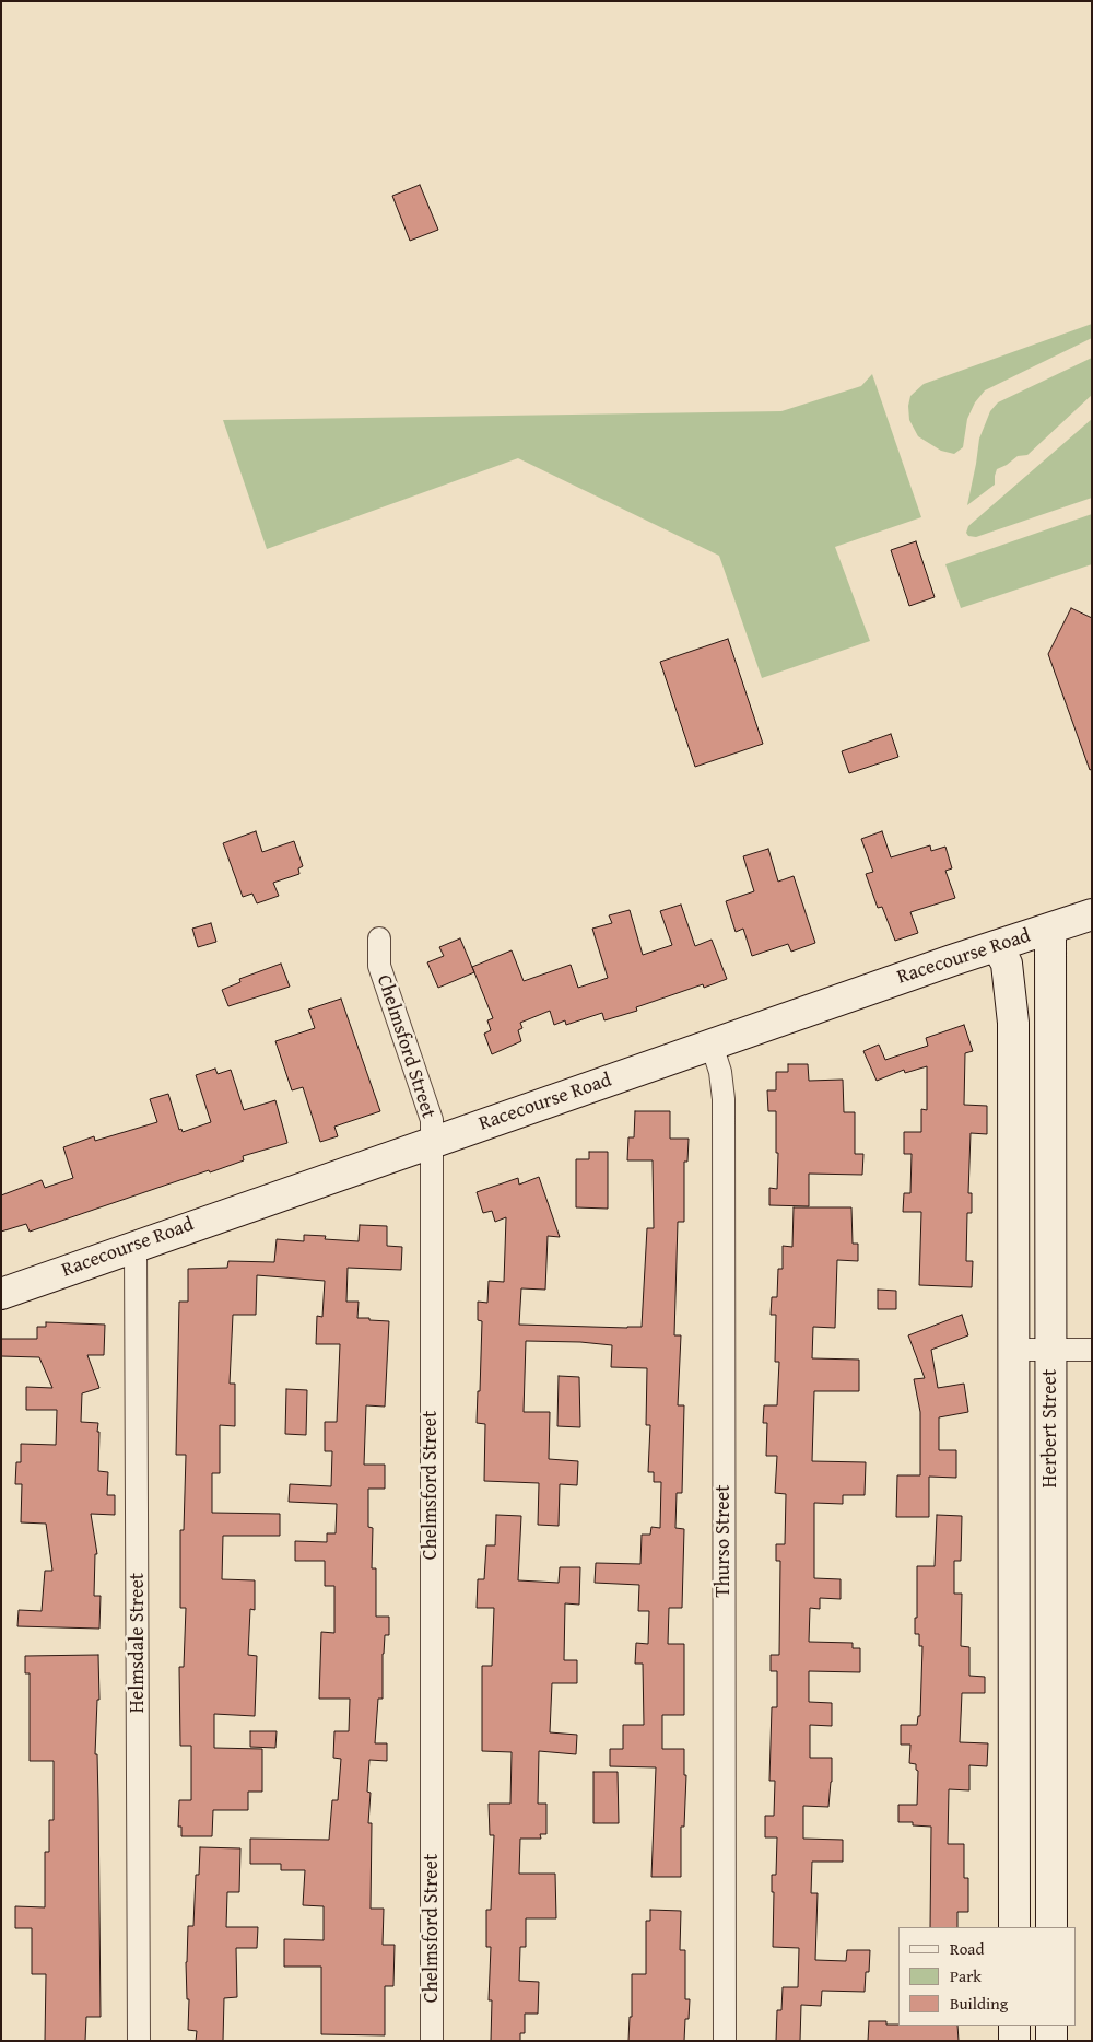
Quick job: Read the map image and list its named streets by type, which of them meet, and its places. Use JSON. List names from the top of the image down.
{
  "streets": {
    "street": [
      "Racecourse Road",
      "Chelmsford Street",
      "Herbert Street",
      "Thurso Street",
      "Helmsdale Street"
    ]
  },
  "crossings": [
    ["Racecourse Road", "Chelmsford Street"],
    ["Racecourse Road", "Herbert Street"],
    ["Racecourse Road", "Thurso Street"],
    ["Racecourse Road", "Helmsdale Street"]
  ],
  "legend": ["Road", "Park", "Building"]
}
